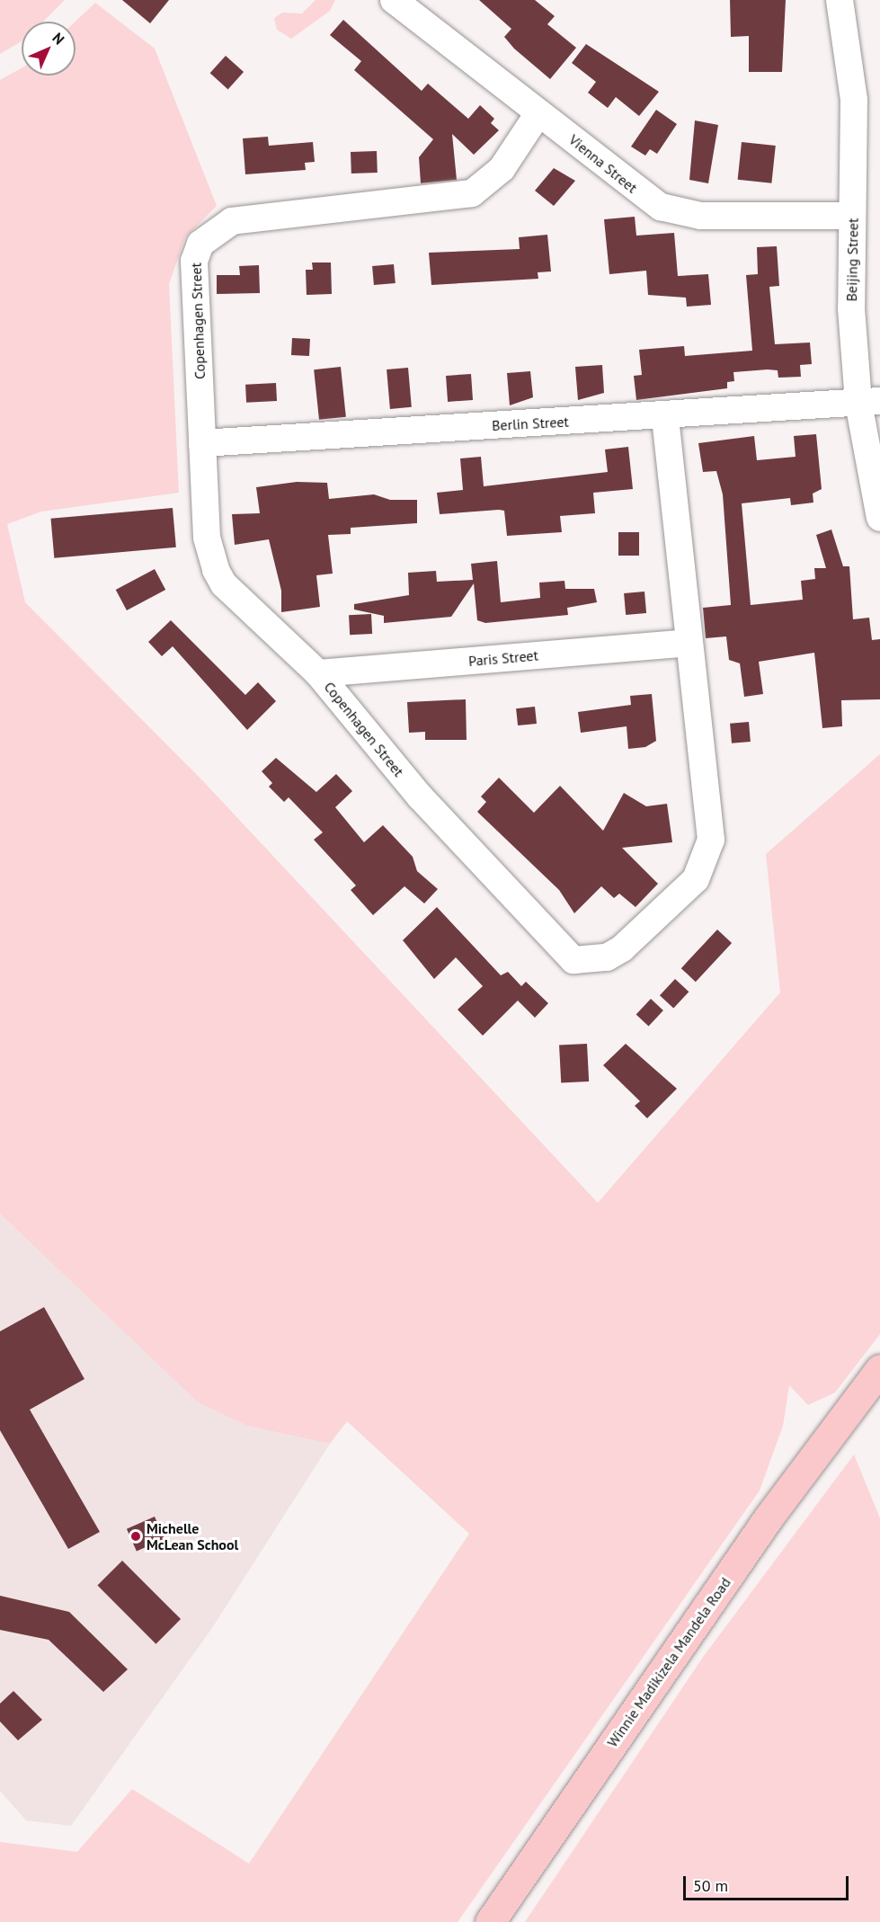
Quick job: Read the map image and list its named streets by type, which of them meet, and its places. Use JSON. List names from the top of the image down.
{
  "streets": {
    "main road": ["Winnie Madikizela Mandela Road"],
    "street": [
      "Vienna Street",
      "Beijing Street",
      "Copenhagen Street",
      "Berlin Street",
      "Paris Street"
    ]
  },
  "crossings": [
    ["Vienna Street", "Beijing Street"],
    ["Vienna Street", "Copenhagen Street"],
    ["Beijing Street", "Berlin Street"],
    ["Copenhagen Street", "Berlin Street"],
    ["Copenhagen Street", "Paris Street"]
  ],
  "places": ["Michelle McLean School"],
  "scale_bar": "50 m",
  "north": "top right"
}
